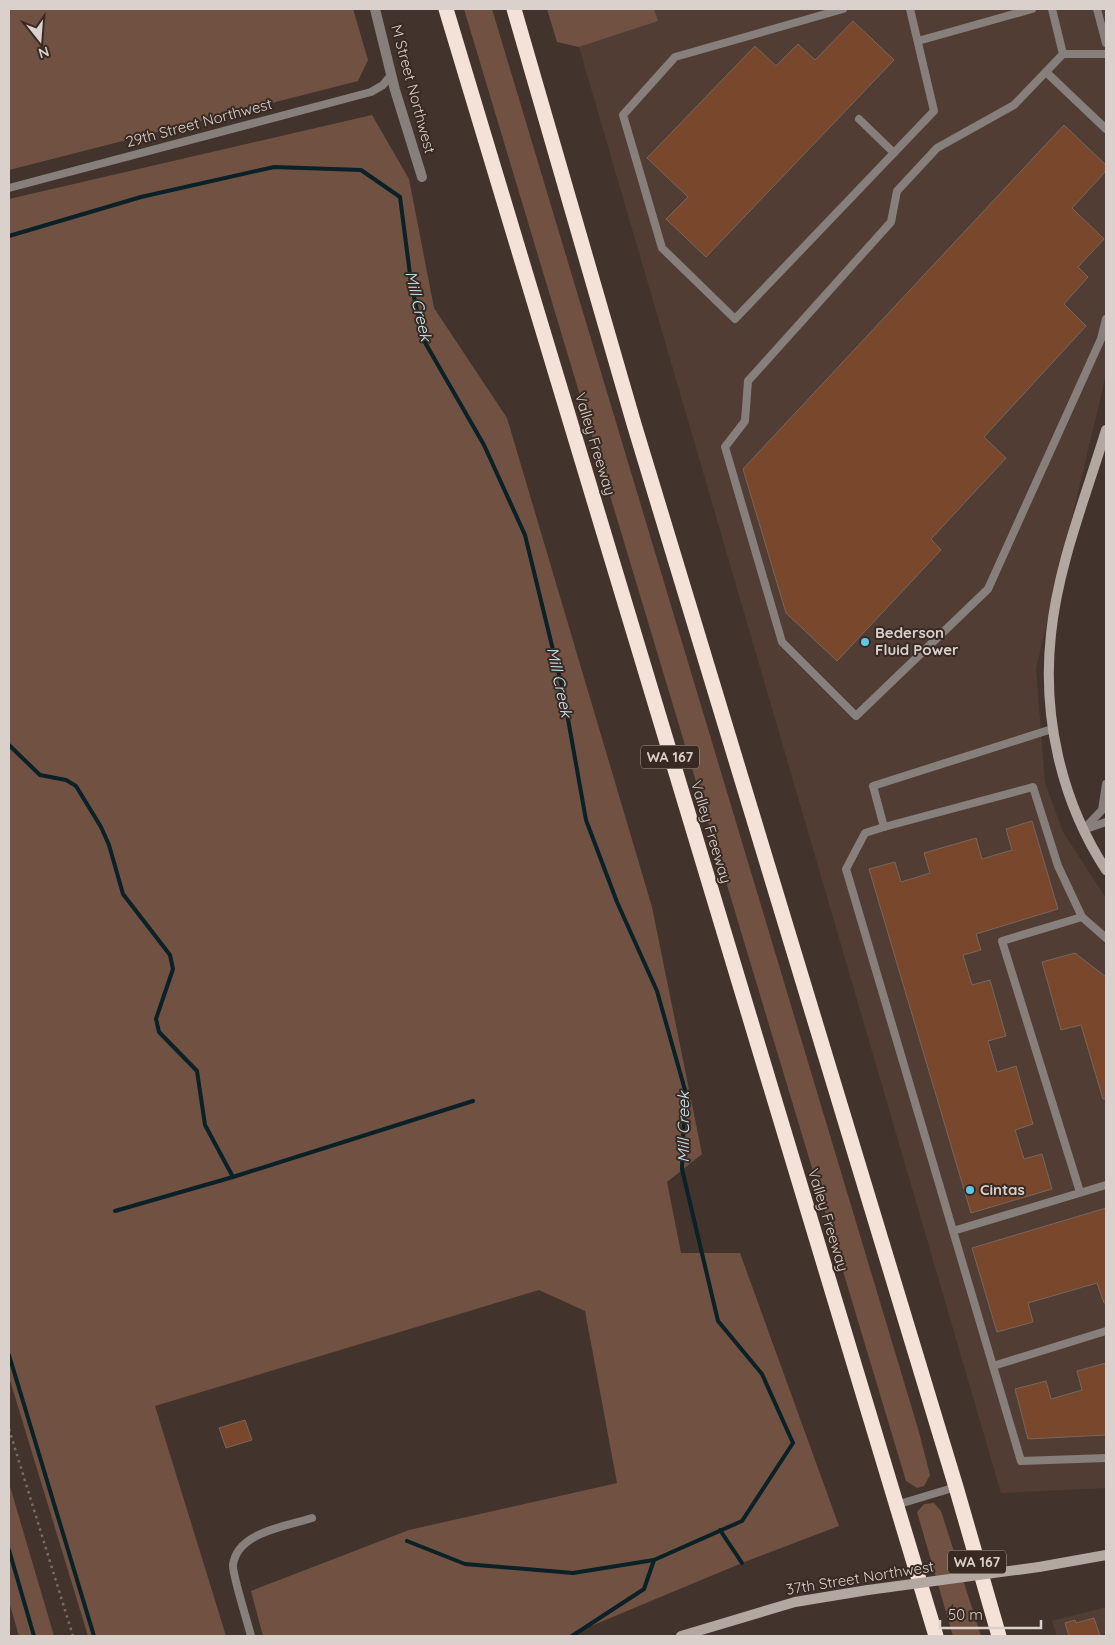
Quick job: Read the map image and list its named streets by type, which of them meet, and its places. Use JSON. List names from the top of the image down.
{
  "streets": {
    "highway": ["Valley Freeway", "WA 167"],
    "main road": ["37th Street Northwest"],
    "street": ["M Street Northwest"],
    "lane": ["29th Street Northwest"]
  },
  "crossings": [
    ["M Street Northwest", "29th Street Northwest"]
  ],
  "water": ["Mill Creek"],
  "places": ["Bederson Fluid Power", "Cintas"],
  "scale_bar": "50 m",
  "north": "bottom"
}
